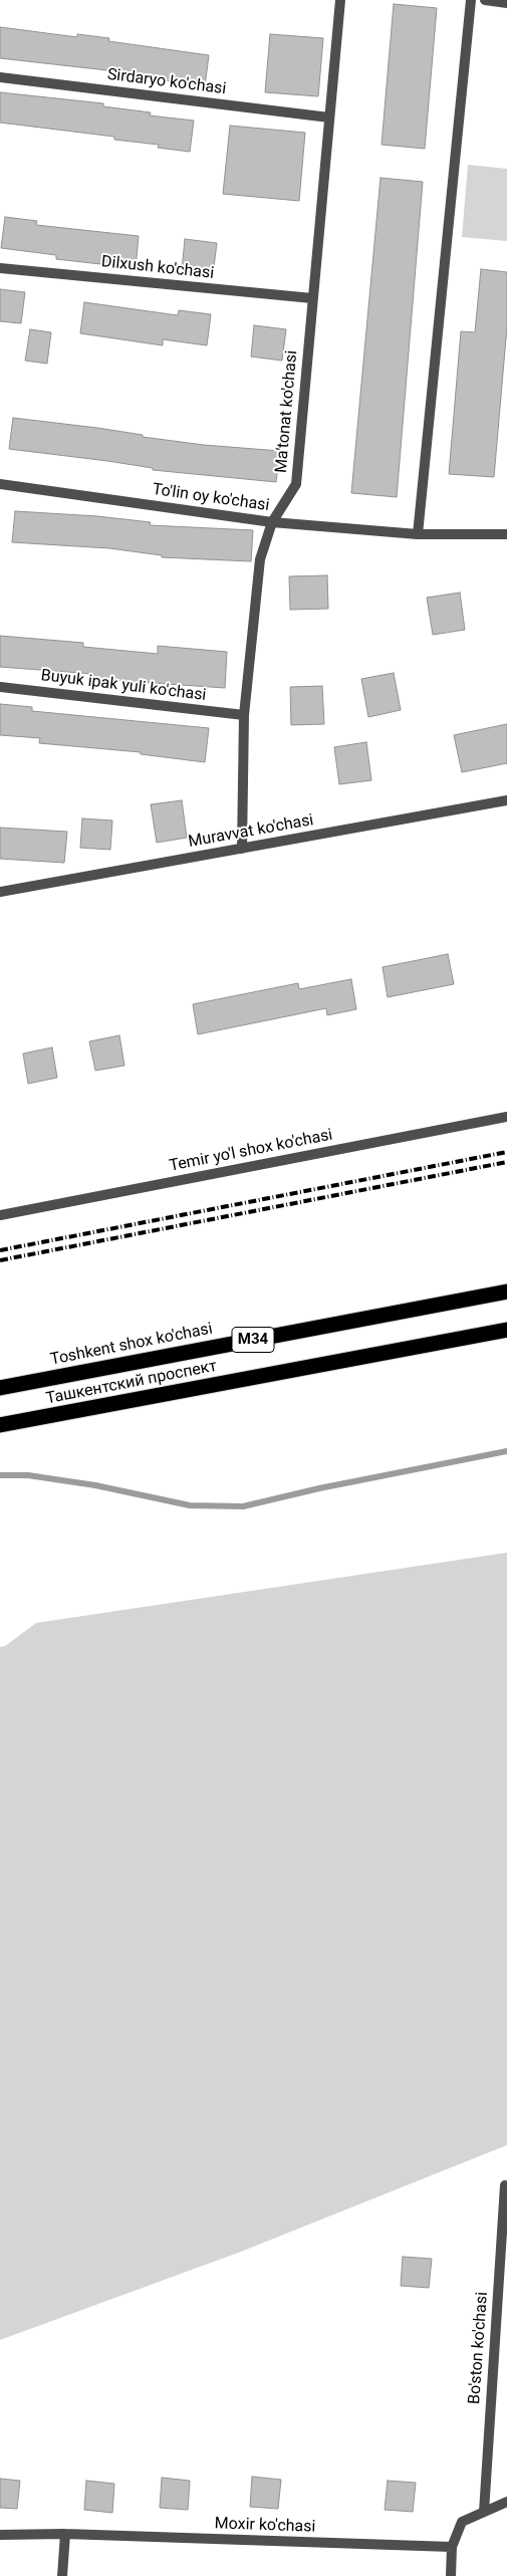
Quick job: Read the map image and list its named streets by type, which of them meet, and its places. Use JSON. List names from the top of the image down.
{
  "streets": {
    "highway": ["M34", "Toshkent shox ko'chasi", "Ташкентский проспект"],
    "street": [
      "Sirdaryo ko'chasi",
      "Dilxush ko'chasi",
      "Ma'tonat ko'chasi",
      "To'lin oy ko'chasi",
      "Buyuk ipak yuli ko'chasi",
      "Muravvat ko'chasi",
      "Temir yo'l shox ko'chasi",
      "Bo'ston ko'chasi",
      "Moxir ko'chasi"
    ]
  },
  "crossings": [
    ["Sirdaryo ko'chasi", "Ma'tonat ko'chasi"],
    ["Dilxush ko'chasi", "Ma'tonat ko'chasi"],
    ["Ma'tonat ko'chasi", "To'lin oy ko'chasi"],
    ["Ma'tonat ko'chasi", "Buyuk ipak yuli ko'chasi"],
    ["Ma'tonat ko'chasi", "Muravvat ko'chasi"]
  ]
}
